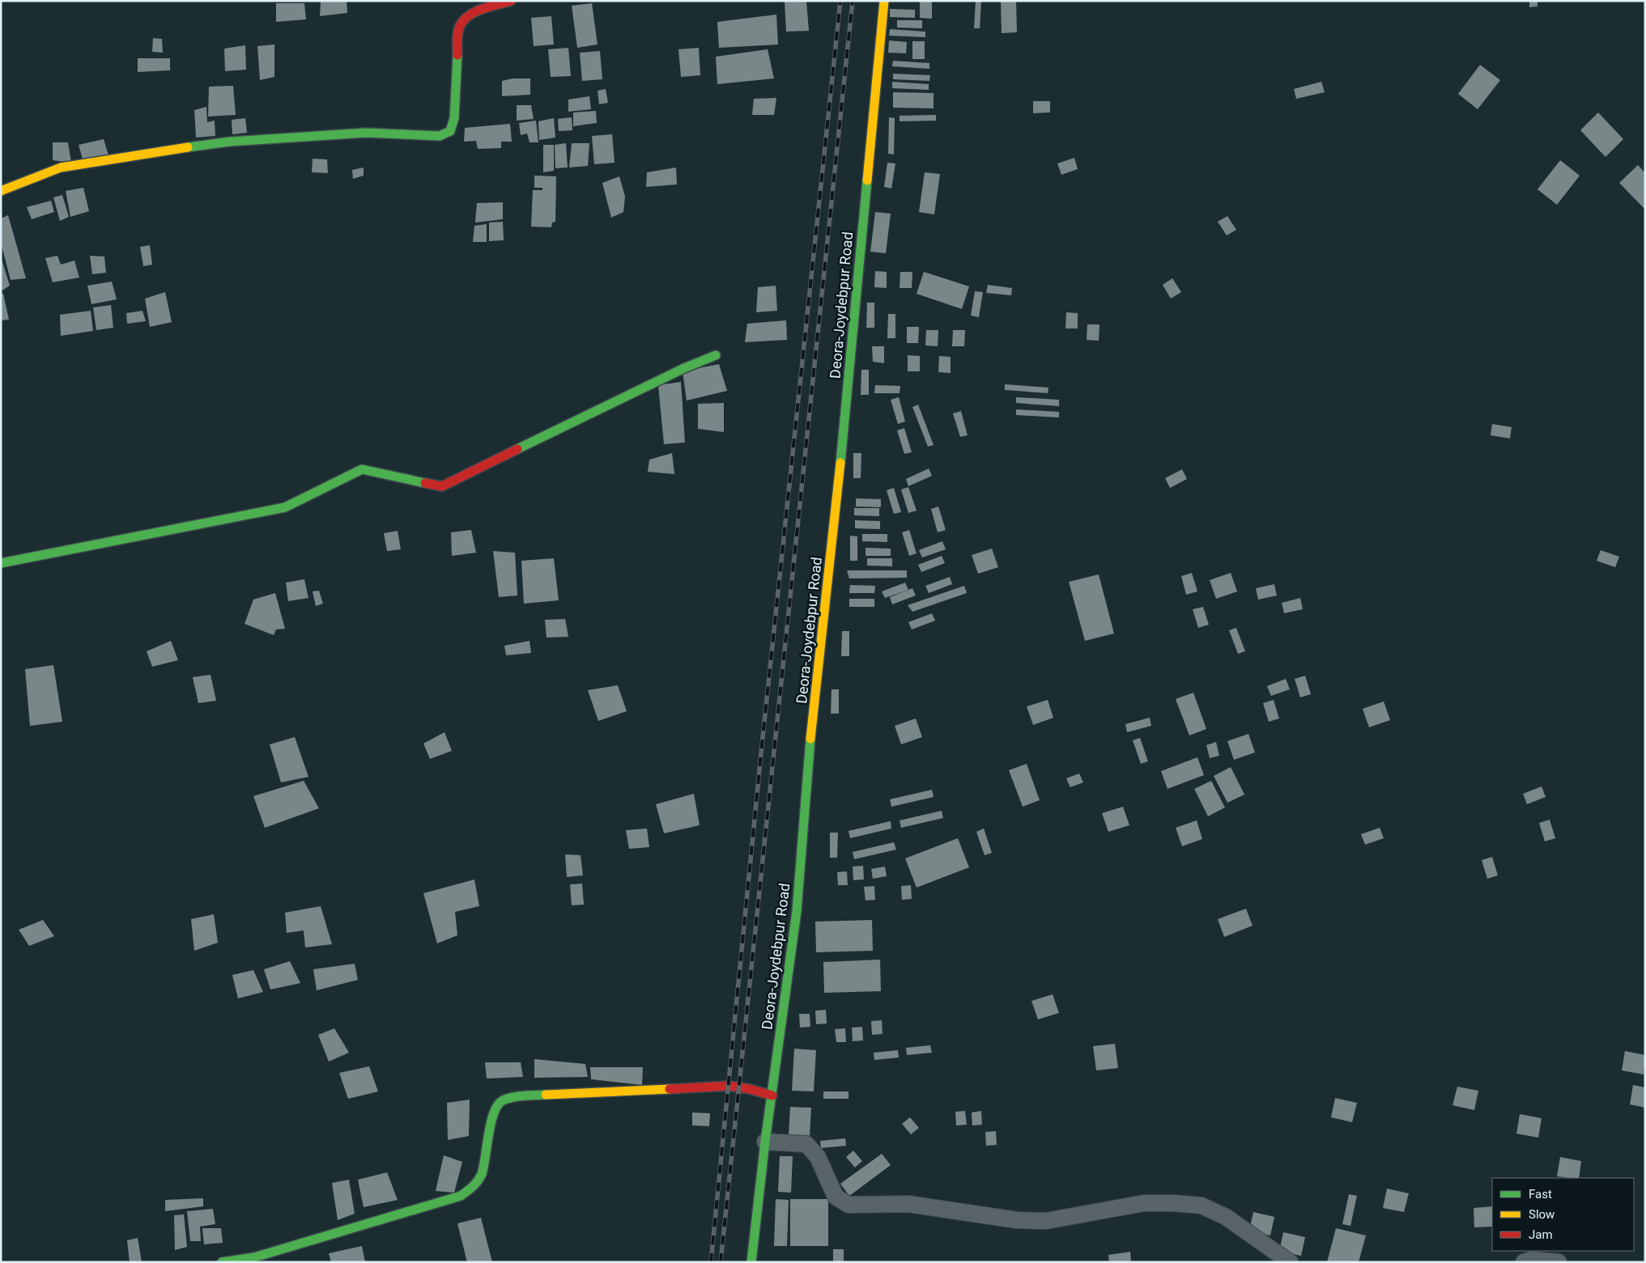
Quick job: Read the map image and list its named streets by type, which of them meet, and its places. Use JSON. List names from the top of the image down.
{
  "streets": {
    "street": ["Deora-Joydebpur Road"]
  },
  "legend": ["Fast", "Slow", "Jam"]
}
